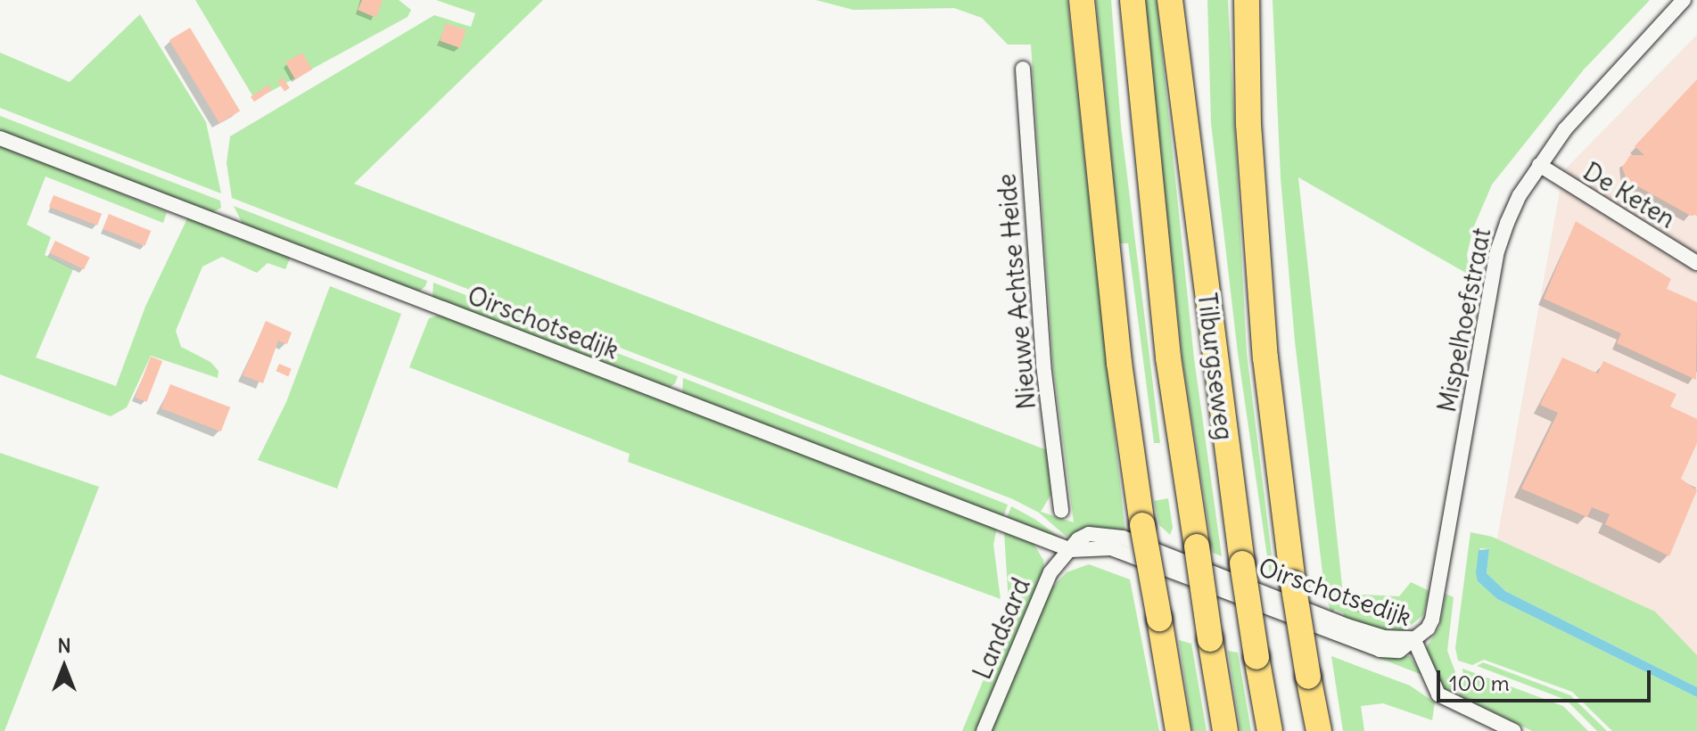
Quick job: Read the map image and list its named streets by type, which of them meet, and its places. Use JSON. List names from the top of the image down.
{
  "streets": {
    "highway": ["Tilburgseweg"],
    "street": [
      "De Keten",
      "Nieuwe Achtse Heide",
      "Mispelhoefstraat",
      "Oirschotsedijk",
      "Landsard"
    ]
  },
  "crossings": [
    ["De Keten", "Mispelhoefstraat"],
    ["Mispelhoefstraat", "Oirschotsedijk"],
    ["Oirschotsedijk", "Landsard"]
  ],
  "scale_bar": "100 m",
  "north": "top"
}
